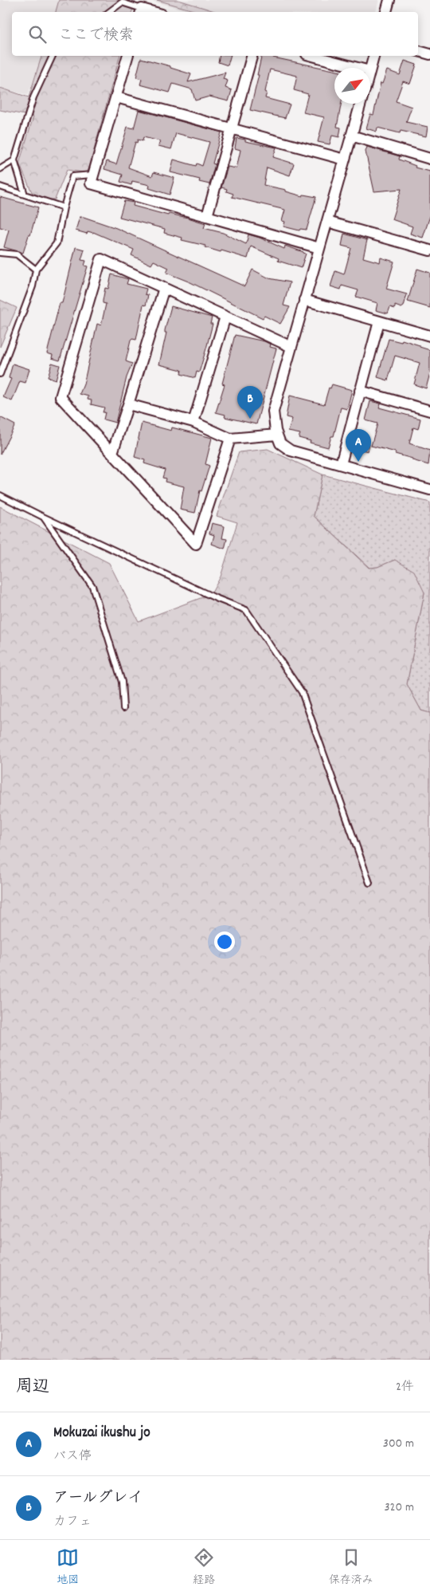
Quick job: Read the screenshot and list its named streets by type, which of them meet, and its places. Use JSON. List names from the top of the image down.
{
  "north": "top right",
  "page": {
    "search": "ここで検索",
    "pins": ["B", "A"],
    "heading": ["周辺", "2件"],
    "list": [
      {
        "mark": "A",
        "name": "Mokuzai ikushu jo",
        "note": "バス停",
        "value": "300 m"
      },
      {
        "mark": "B",
        "name": "アールグレイ",
        "note": "カフェ",
        "value": "320 m"
      }
    ],
    "nav": ["地図", "経路", "保存済み"]
  }
}
